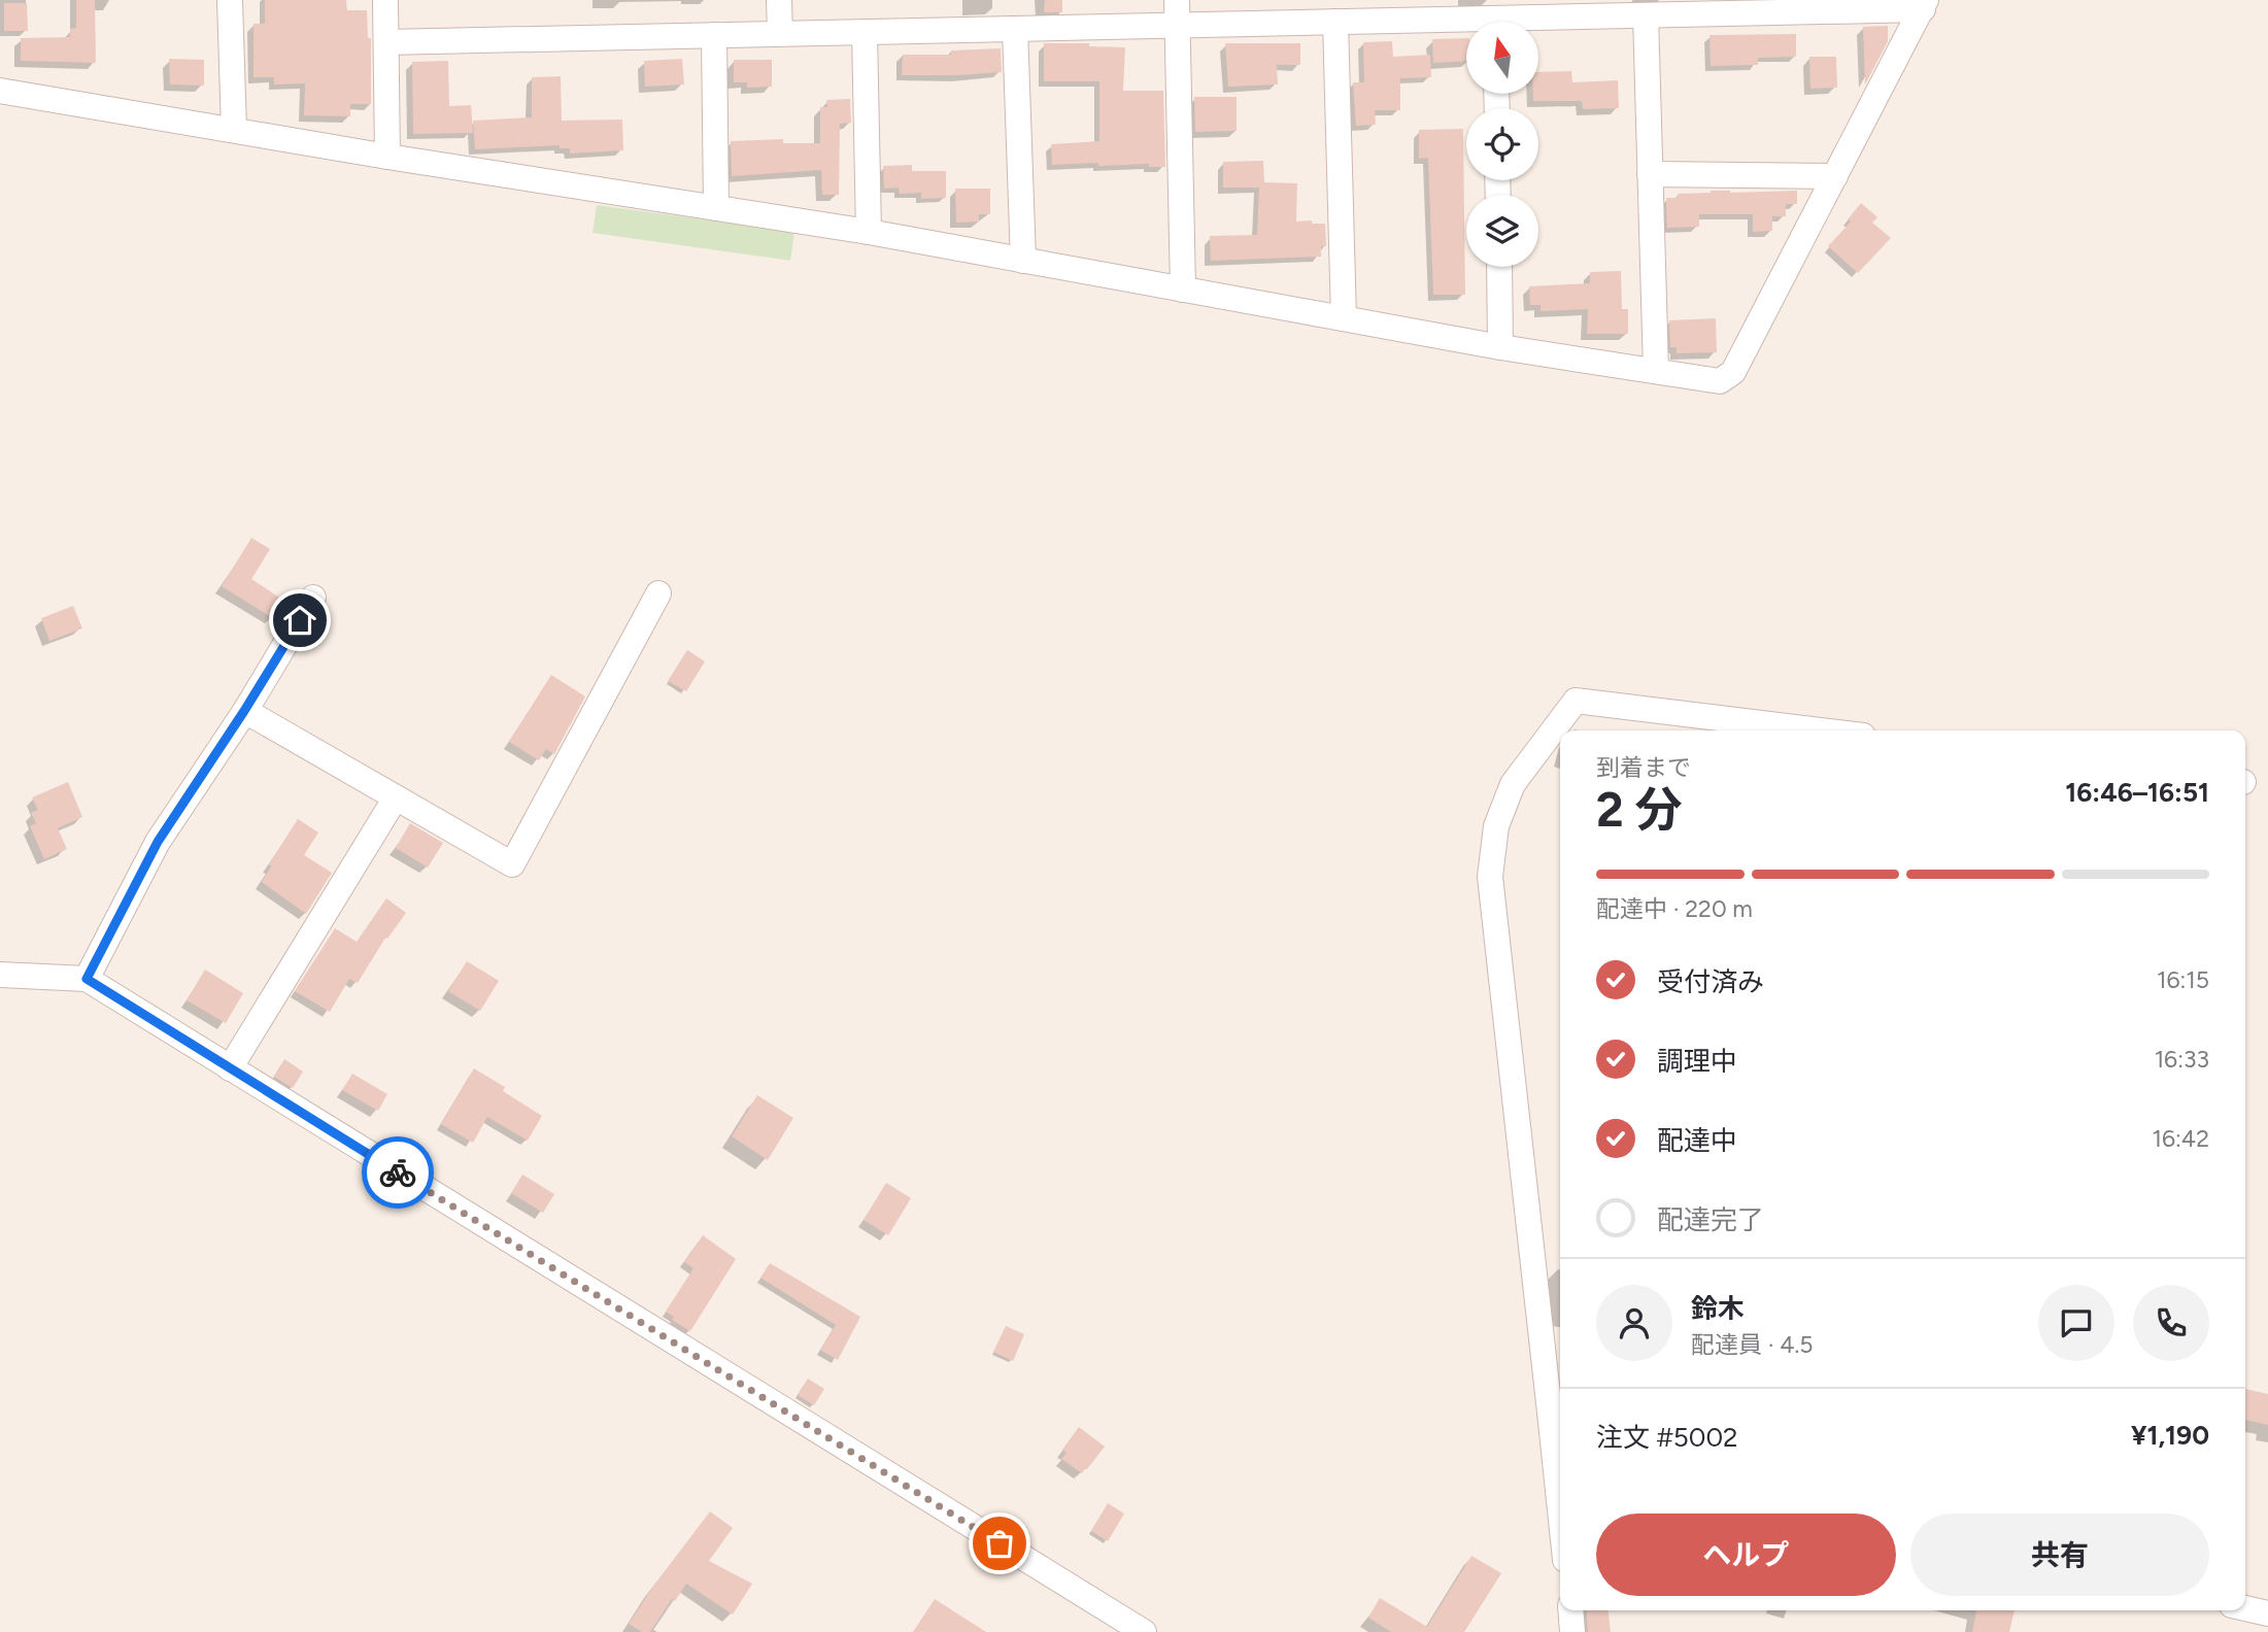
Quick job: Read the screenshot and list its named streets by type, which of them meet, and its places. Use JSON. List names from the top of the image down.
{
  "north": "top",
  "page": {
    "heading": ["2 分", "到着まで", "16:46–16:51"],
    "panel": [
      "鈴木",
      "配達員 · 4.5",
      "注文 #5002",
      "¥1,190"
    ],
    "bar": "配達中 · 220 m",
    "list": [
      ["受付済み", "16:15"],
      ["調理中", "16:33"],
      ["配達中", "16:42"],
      "配達完了"
    ],
    "buttons": ["ヘルプ", "共有"]
  }
}
